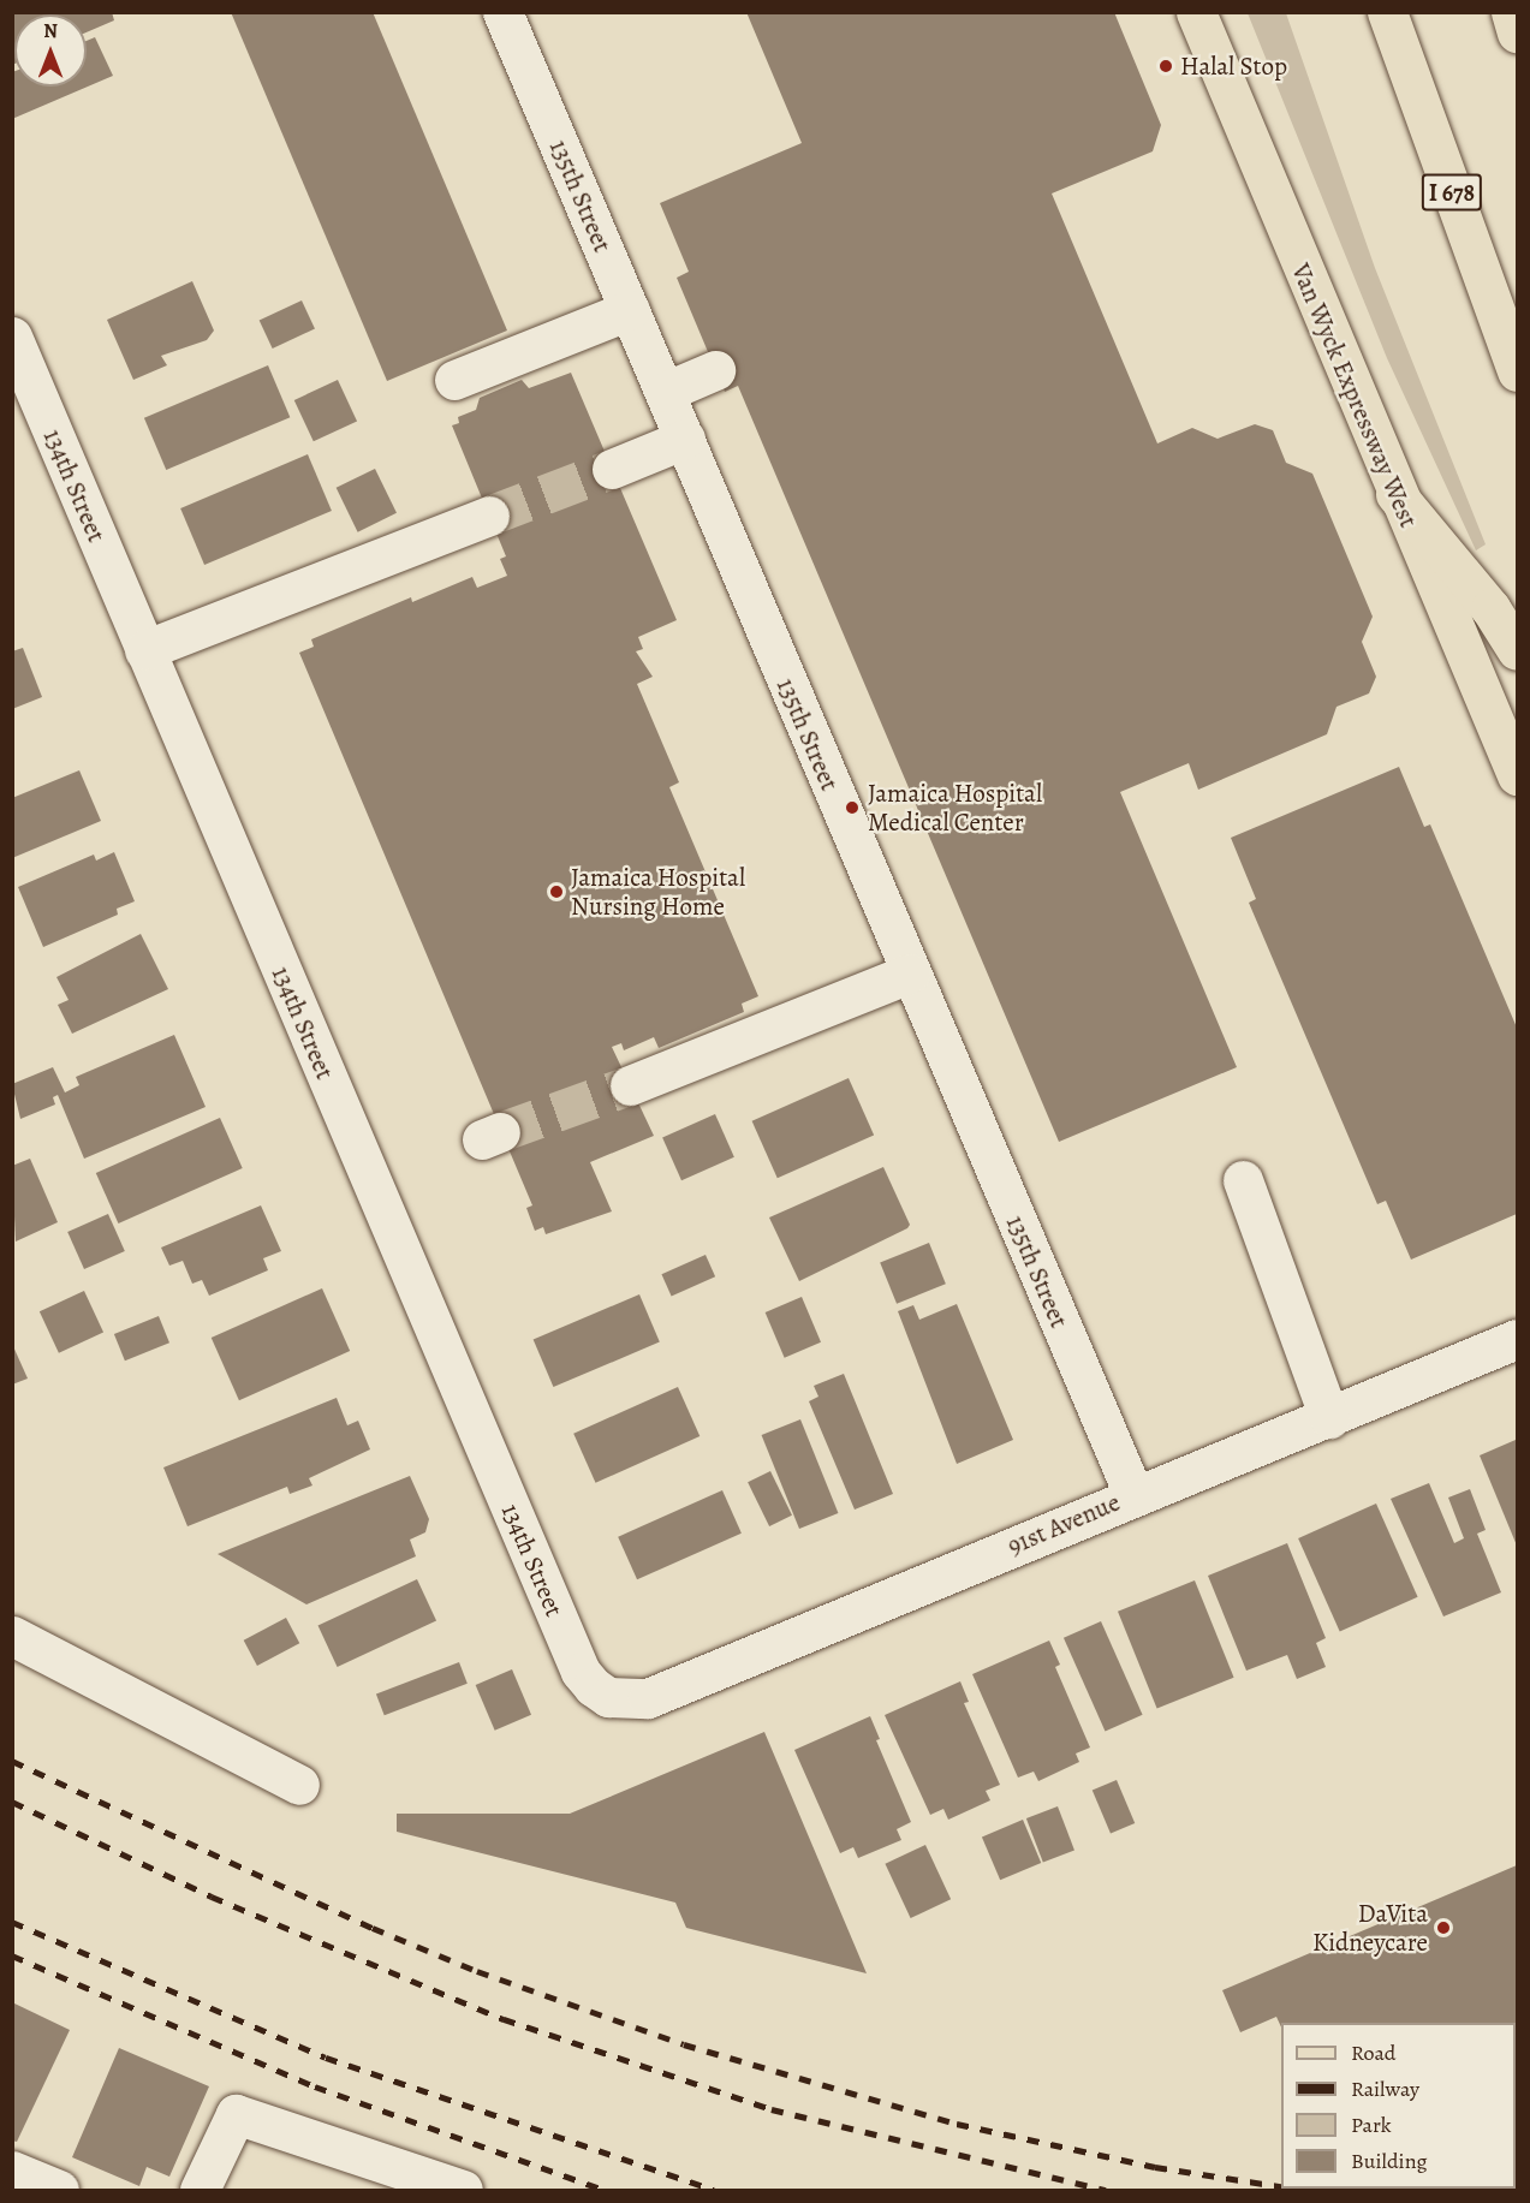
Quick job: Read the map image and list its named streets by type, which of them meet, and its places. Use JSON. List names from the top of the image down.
{
  "streets": {
    "main road": ["I 678", "Van Wyck Expressway West"],
    "street": ["135th Street", "134th Street", "91st Avenue"]
  },
  "crossings": [
    ["135th Street", "91st Avenue"],
    ["134th Street", "91st Avenue"]
  ],
  "places": [
    "Halal Stop",
    "Jamaica Hospital Medical Center",
    "Jamaica Hospital Nursing Home",
    "DaVita Kidneycare"
  ],
  "legend": [
    "Road",
    "Railway",
    "Park",
    "Building"
  ],
  "north": "top"
}
